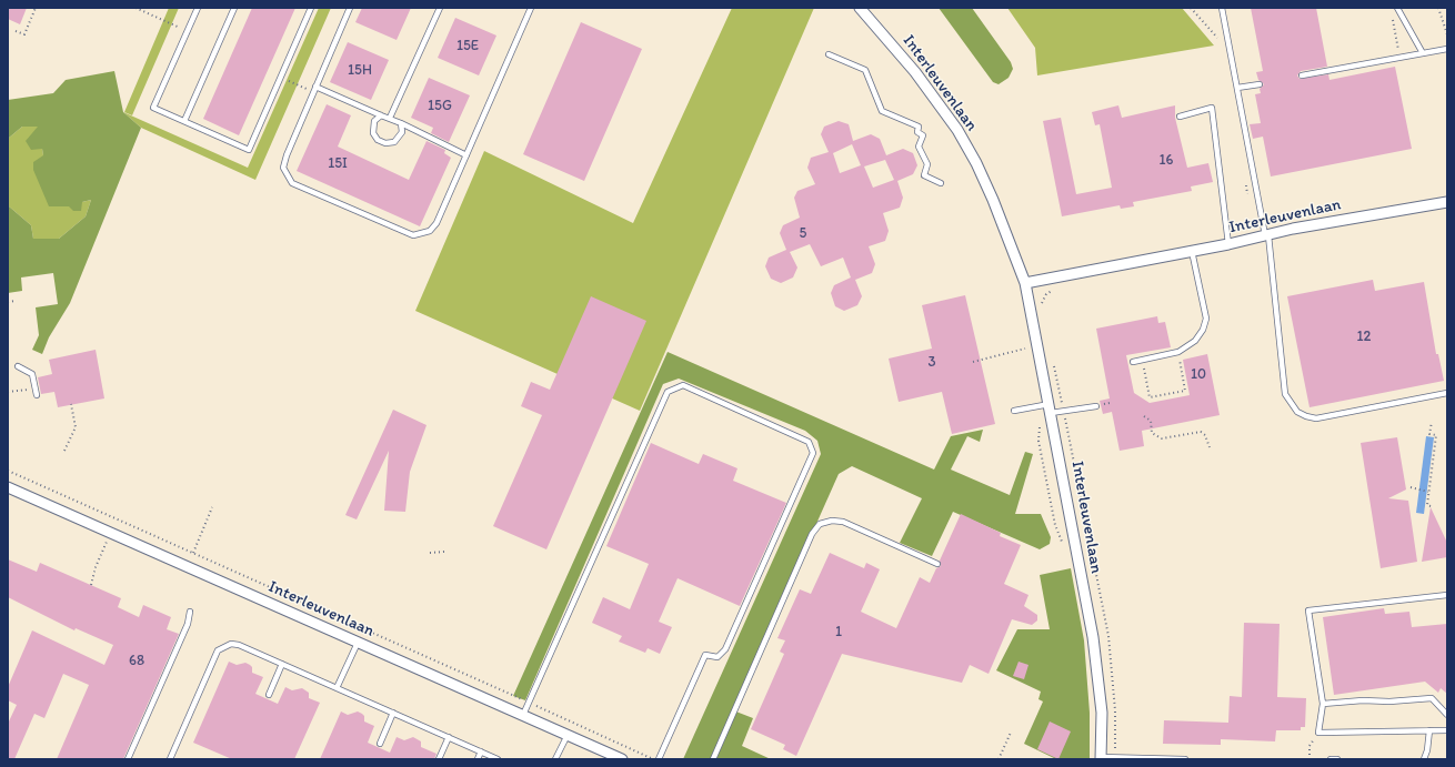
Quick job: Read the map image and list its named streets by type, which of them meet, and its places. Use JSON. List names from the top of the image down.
{
  "streets": {
    "street": ["Interleuvenlaan"]
  },
  "house_numbers": [
    "15E",
    "15H",
    "15G",
    "16",
    "15I",
    "5",
    "12",
    "3",
    "10",
    "1",
    "68"
  ]
}
